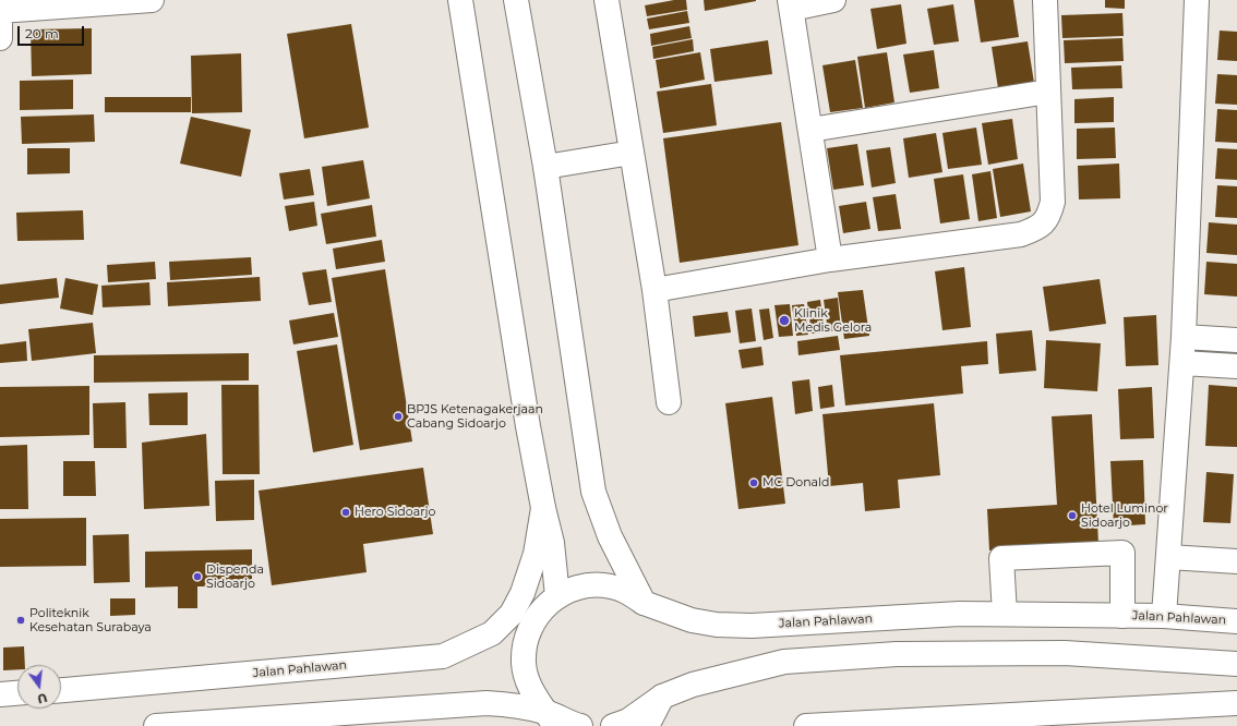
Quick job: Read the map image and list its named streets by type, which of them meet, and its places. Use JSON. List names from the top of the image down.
{
  "streets": {
    "main road": ["Jalan Pahlawan"]
  },
  "places": [
    "Klinik Medis Gelora",
    "BPJS Ketenagakerjaan Cabang Sidoarjo",
    "MC Donald",
    "Hero Sidoarjo",
    "Hotel Luminor Sidoarjo",
    "Dispenda Sidoarjo",
    "Politeknik Kesehatan Surabaya"
  ],
  "scale_bar": "20 m",
  "north": "bottom"
}
